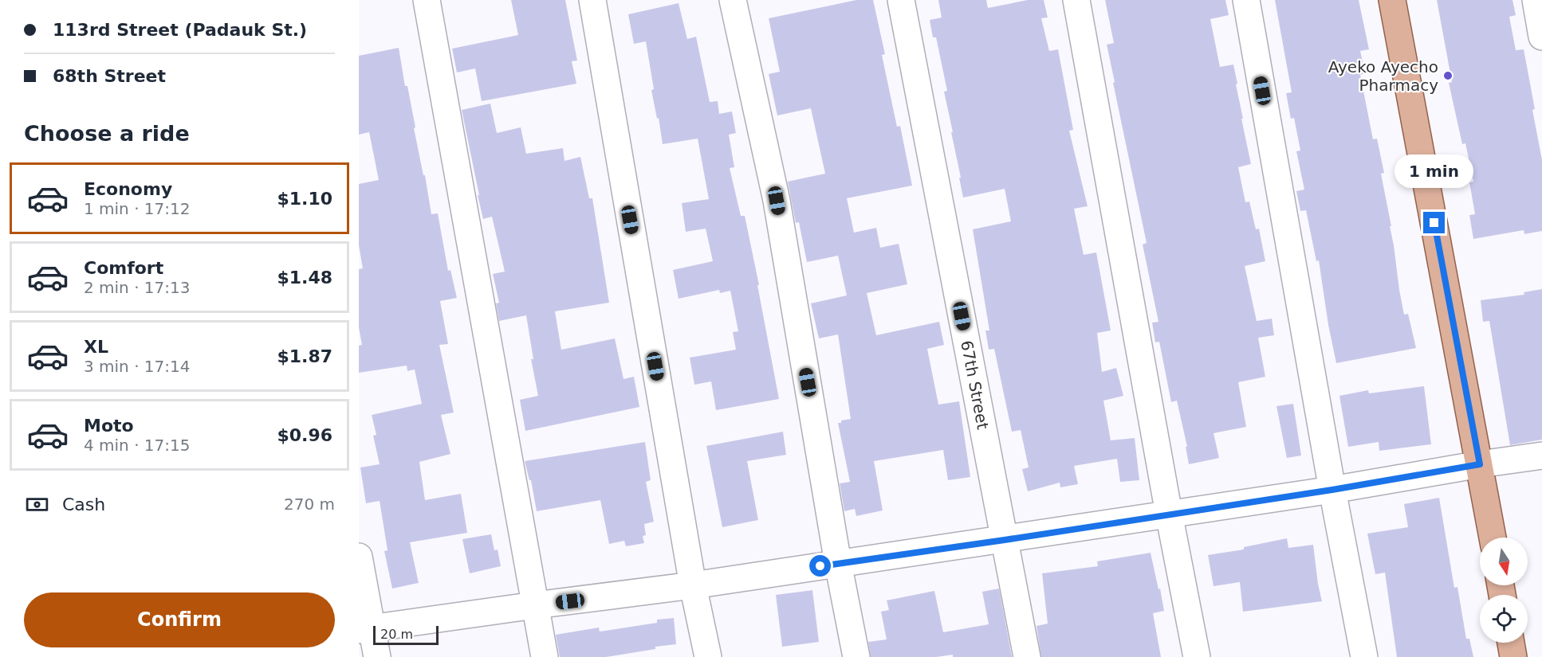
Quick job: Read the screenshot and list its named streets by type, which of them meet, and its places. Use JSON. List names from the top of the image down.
{
  "streets": {
    "street": ["67th Street"]
  },
  "places": ["Ayeko Ayecho Pharmacy"],
  "scale_bar": "20 m",
  "north": "bottom",
  "page": {
    "banner": ["113rd Street (Padauk St.)", "68th Street"],
    "heading": "Choose a ride",
    "bubble": "1 min",
    "list": [
      {
        "name": "Economy",
        "note": "1 min · 17:12",
        "value": "$1.10"
      },
      {
        "name": "Comfort",
        "note": "2 min · 17:13",
        "value": "$1.48"
      },
      {
        "name": "XL",
        "note": "3 min · 17:14",
        "value": "$1.87"
      },
      {
        "name": "Moto",
        "note": "4 min · 17:15",
        "value": "$0.96"
      }
    ],
    "pay": ["Cash", "270 m"],
    "buttons": "Confirm",
    "scale": "20 m"
  }
}
